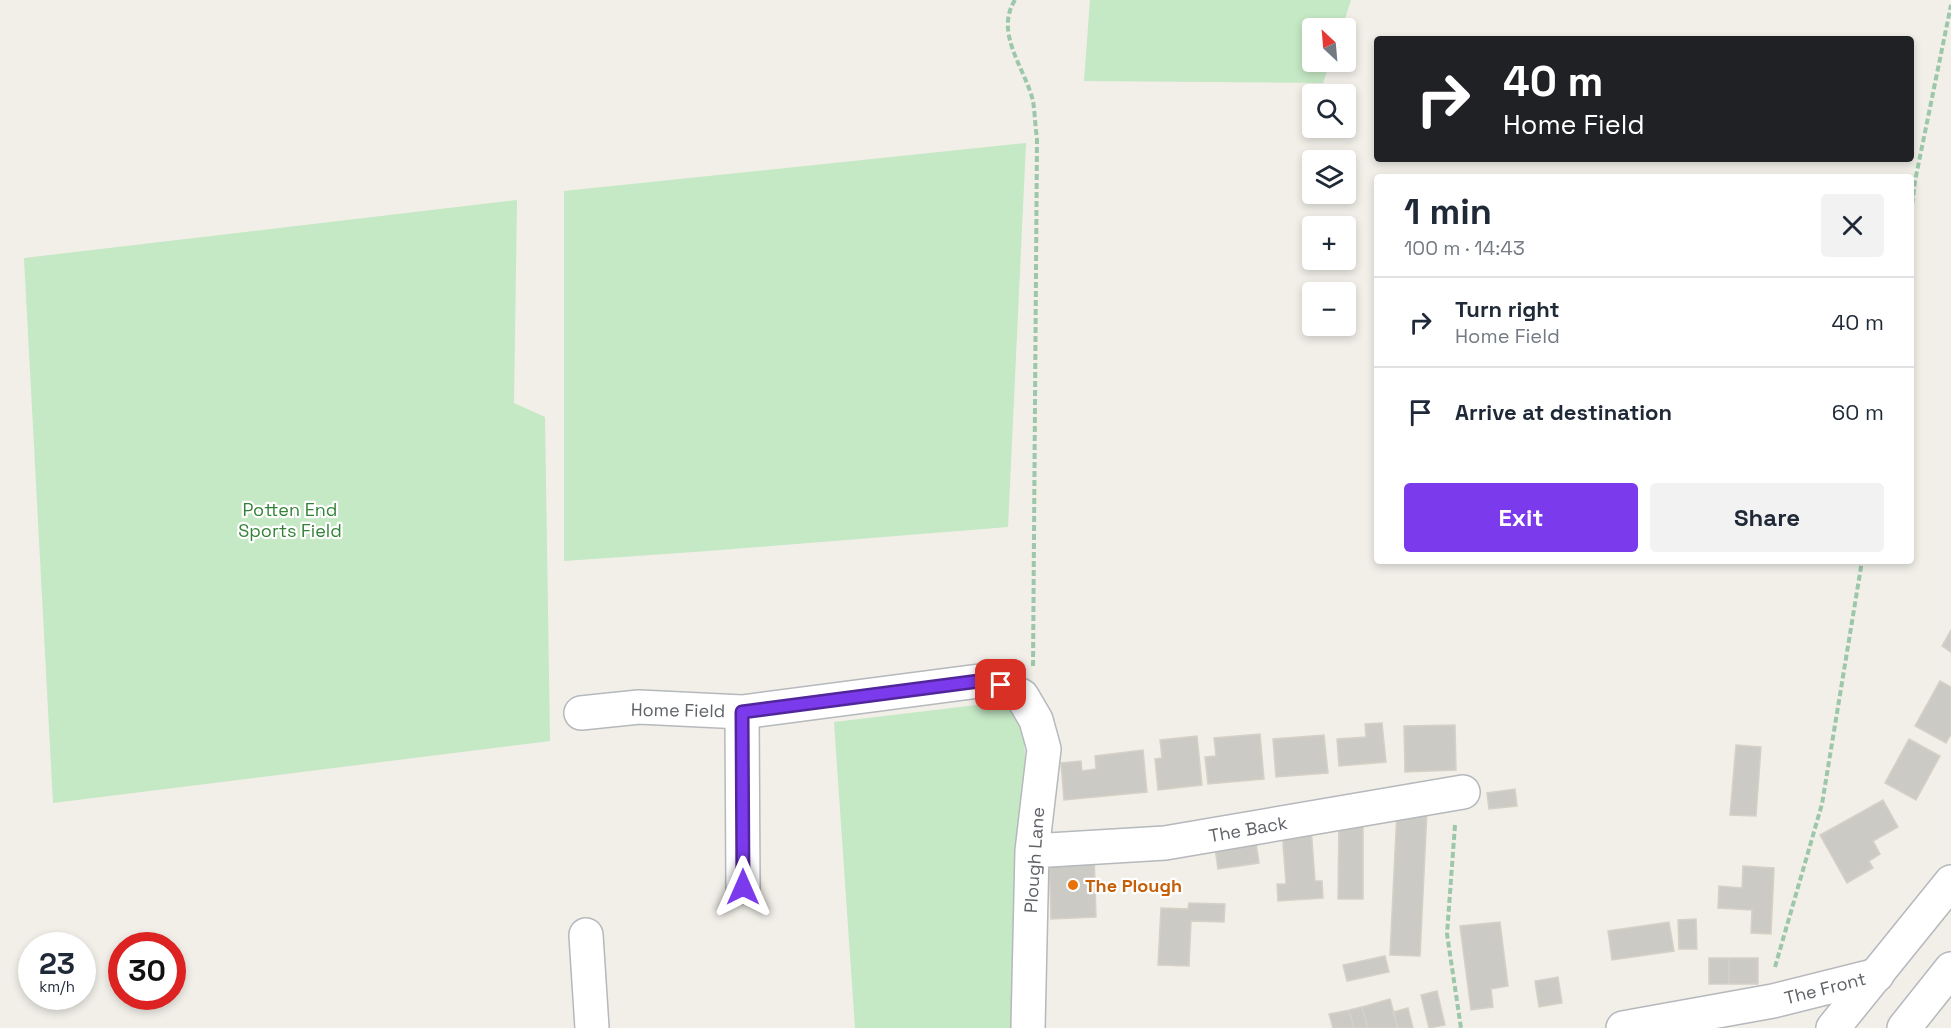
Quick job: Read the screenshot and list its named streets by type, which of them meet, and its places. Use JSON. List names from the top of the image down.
{
  "streets": {
    "street": [
      "Home Field",
      "The Back",
      "Plough Lane",
      "The Front"
    ]
  },
  "crossings": [
    ["Home Field", "Plough Lane"],
    ["The Back", "Plough Lane"]
  ],
  "parks": ["Potten End Sports Field"],
  "places": ["The Plough"],
  "north": "top left",
  "page": {
    "map_buttons": ["+", "−"],
    "turn": ["40 m", "Home Field"],
    "heading": ["1 min", "100 m · 14:43"],
    "list": [
      {
        "name": "Turn right",
        "note": "Home Field",
        "value": "40 m"
      },
      {
        "name": "Arrive at destination",
        "value": "60 m"
      }
    ],
    "buttons": ["Exit", "Share"],
    "speed": "23 km/h",
    "limit": "30"
  }
}
